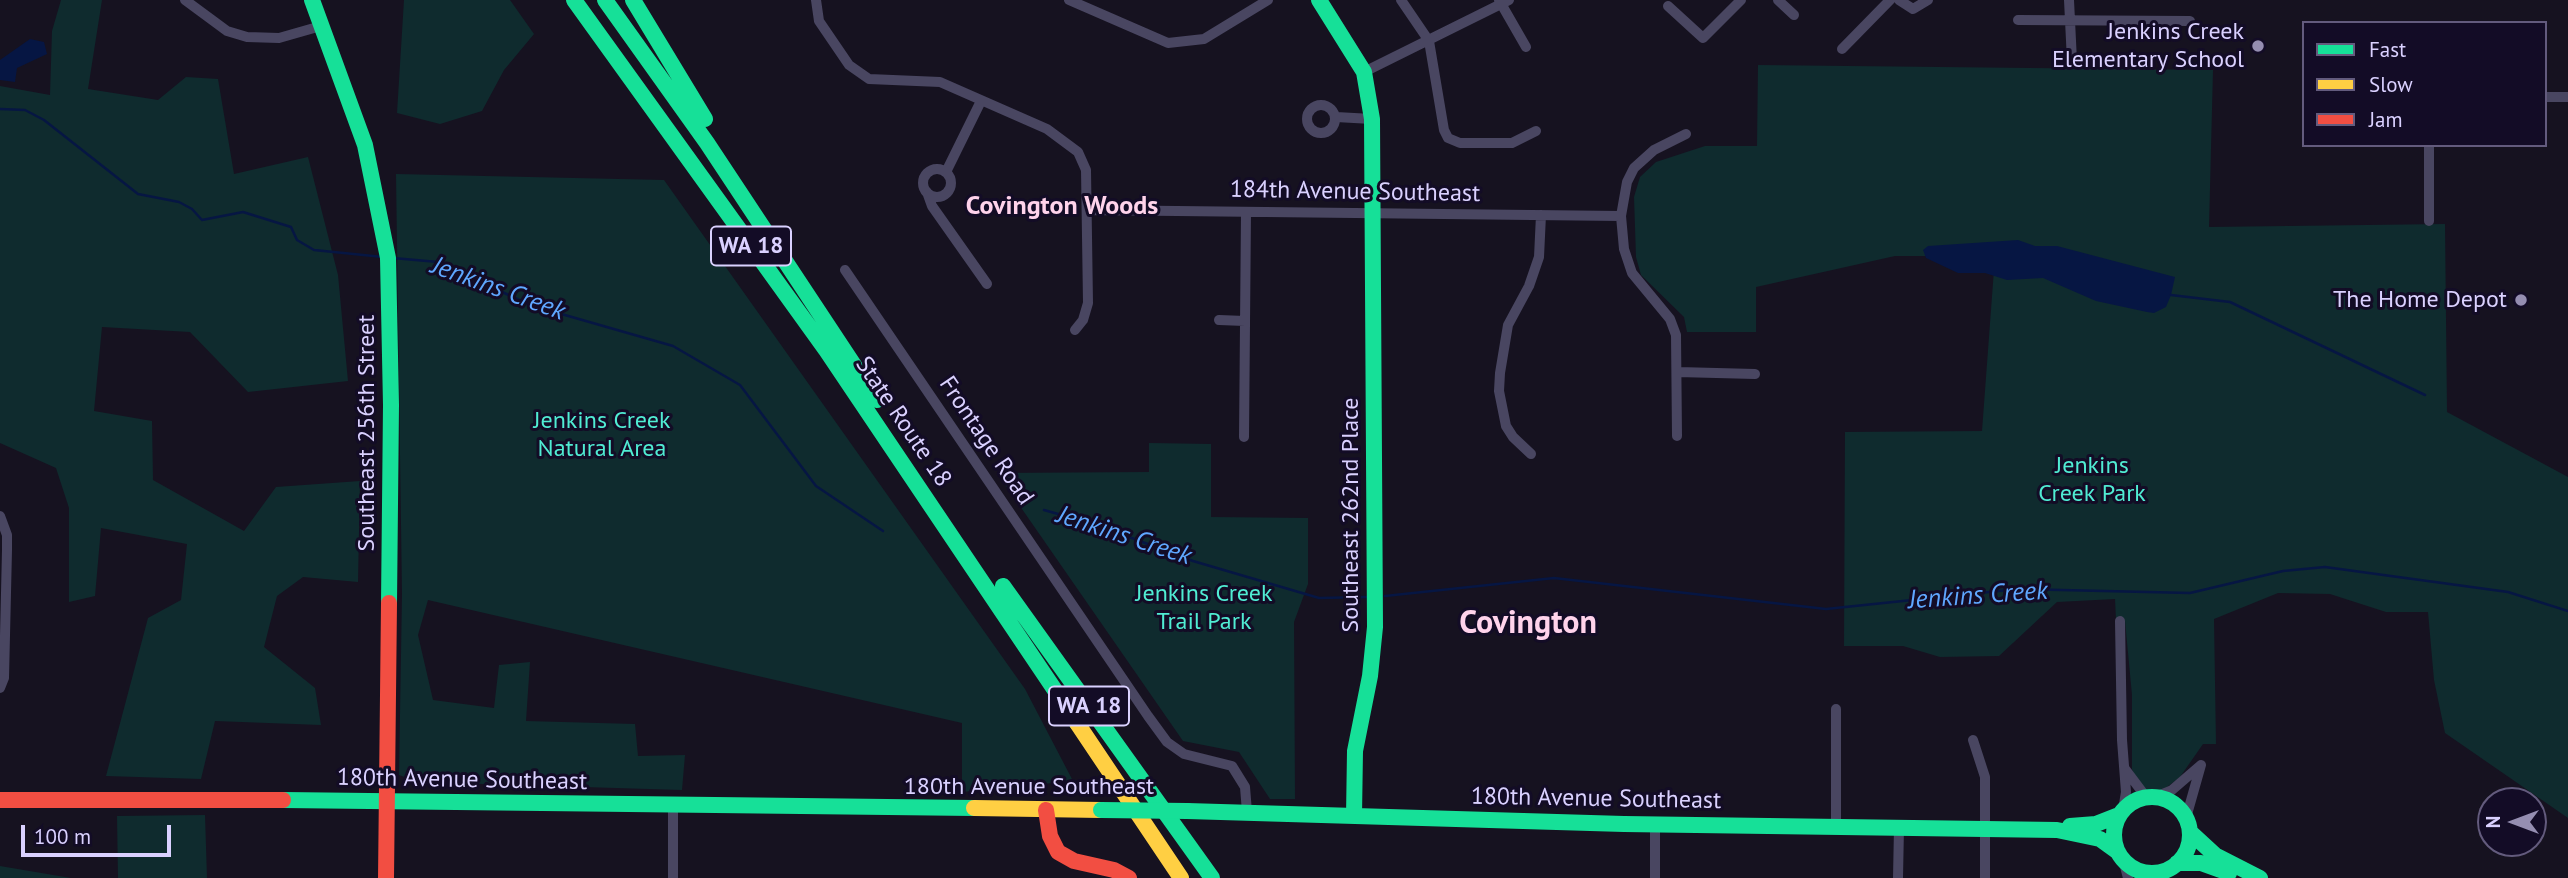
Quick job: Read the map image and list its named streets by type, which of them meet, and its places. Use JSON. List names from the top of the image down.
{
  "streets": {
    "main road": [
      "WA 18",
      "State Route 18",
      "Southeast 256th Street",
      "Southeast 262nd Place",
      "180th Avenue Southeast"
    ],
    "street": ["184th Avenue Southeast", "Frontage Road"]
  },
  "crossings": [
    ["184th Avenue Southeast", "Southeast 262nd Place"],
    ["Southeast 256th Street", "180th Avenue Southeast"],
    ["Frontage Road", "180th Avenue Southeast"],
    ["Southeast 262nd Place", "180th Avenue Southeast"]
  ],
  "districts": ["Covington Woods", "Covington"],
  "water": ["Jenkins Creek"],
  "parks": ["Jenkins Creek Natural Area", "Jenkins Creek Park", "Jenkins Creek Trail Park"],
  "places": ["Jenkins Creek Elementary School", "The Home Depot"],
  "legend": ["Fast", "Slow", "Jam"],
  "scale_bar": "100 m",
  "north": "left"
}
